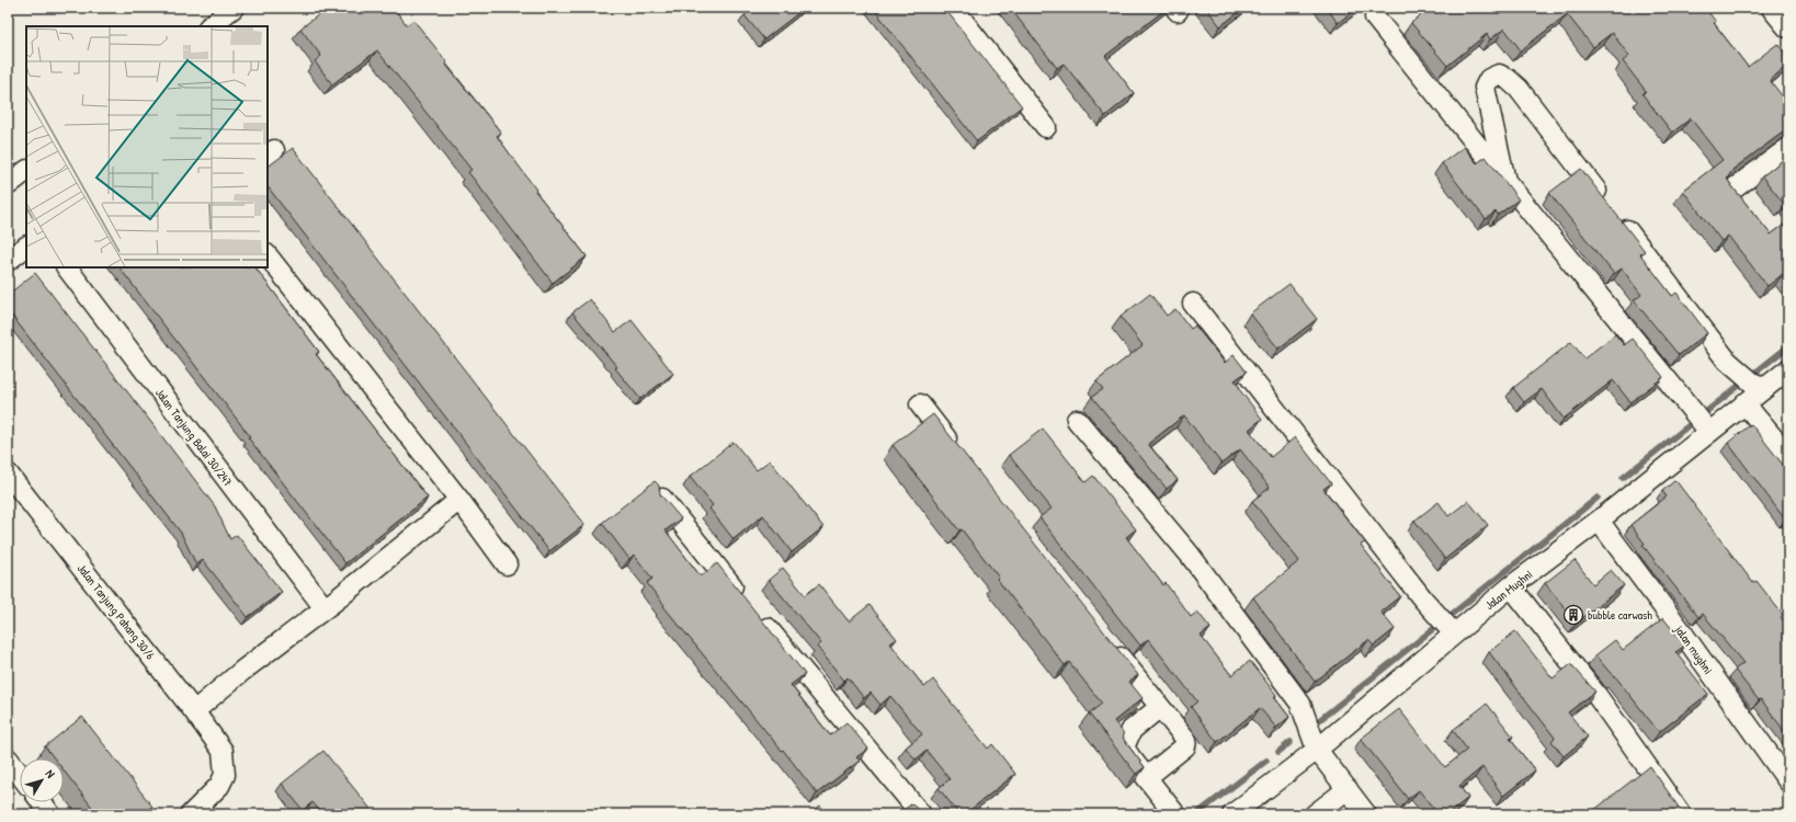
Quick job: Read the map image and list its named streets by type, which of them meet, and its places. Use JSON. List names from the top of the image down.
{
  "streets": {
    "street": [
      "Jalan Tanjung Balai 30/247",
      "Jalan Mughni",
      "Jalan Tanjung Pahang 30/6",
      "jalan mughni"
    ]
  },
  "crossings": [
    ["Jalan Mughni", "jalan mughni"]
  ],
  "places": {
    "building": ["bubble carwash"]
  },
  "north": "top right"
}
